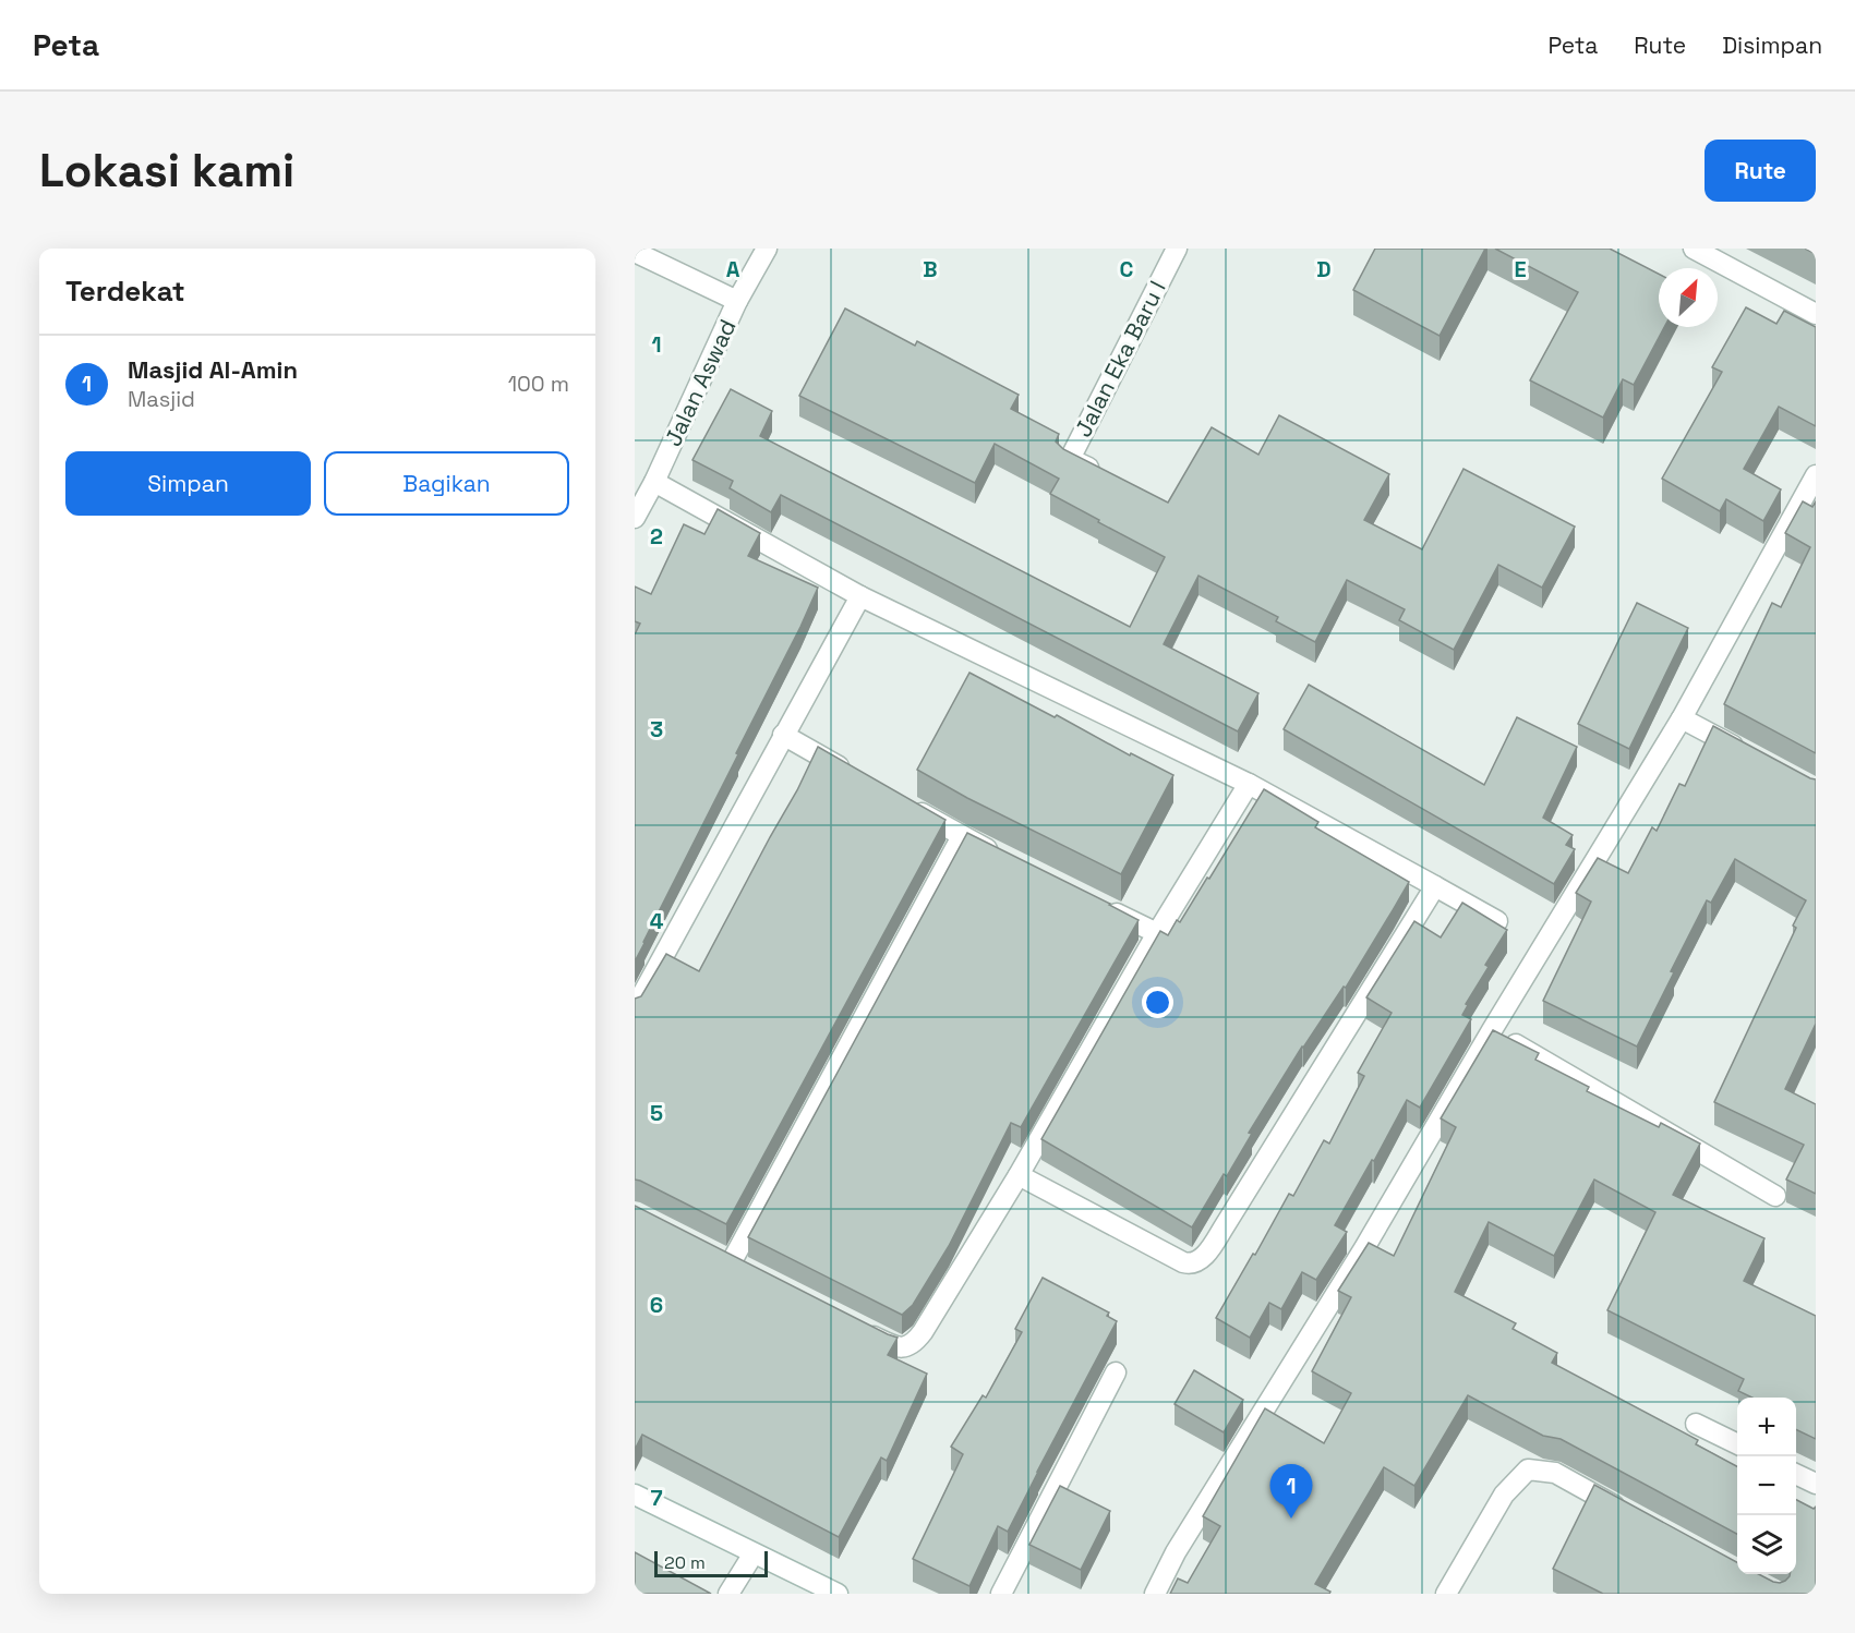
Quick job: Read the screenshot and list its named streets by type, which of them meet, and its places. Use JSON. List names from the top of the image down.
{
  "streets": {
    "street": ["Jalan Eka Baru I", "Jalan Aswad"]
  },
  "scale_bar": "20 m",
  "north": "top right",
  "page": {
    "header": "Peta",
    "nav": ["Peta", "Rute", "Disimpan"],
    "buttons": [
      "Rute",
      ["Simpan", "Bagikan"]
    ],
    "title": "Lokasi kami",
    "heading": "Terdekat",
    "list": [
      {
        "mark": "1",
        "name": "Masjid Al-Amin",
        "note": "Masjid",
        "value": "100 m"
      }
    ],
    "map_buttons": ["+", "−"],
    "pins": "1",
    "scale": "20 m"
  },
  "grid": {
    "columns": [
      "A",
      "B",
      "C",
      "D",
      "E"
    ],
    "rows": [
      "1",
      "2",
      "3",
      "4",
      "5",
      "6",
      "7"
    ]
  }
}
